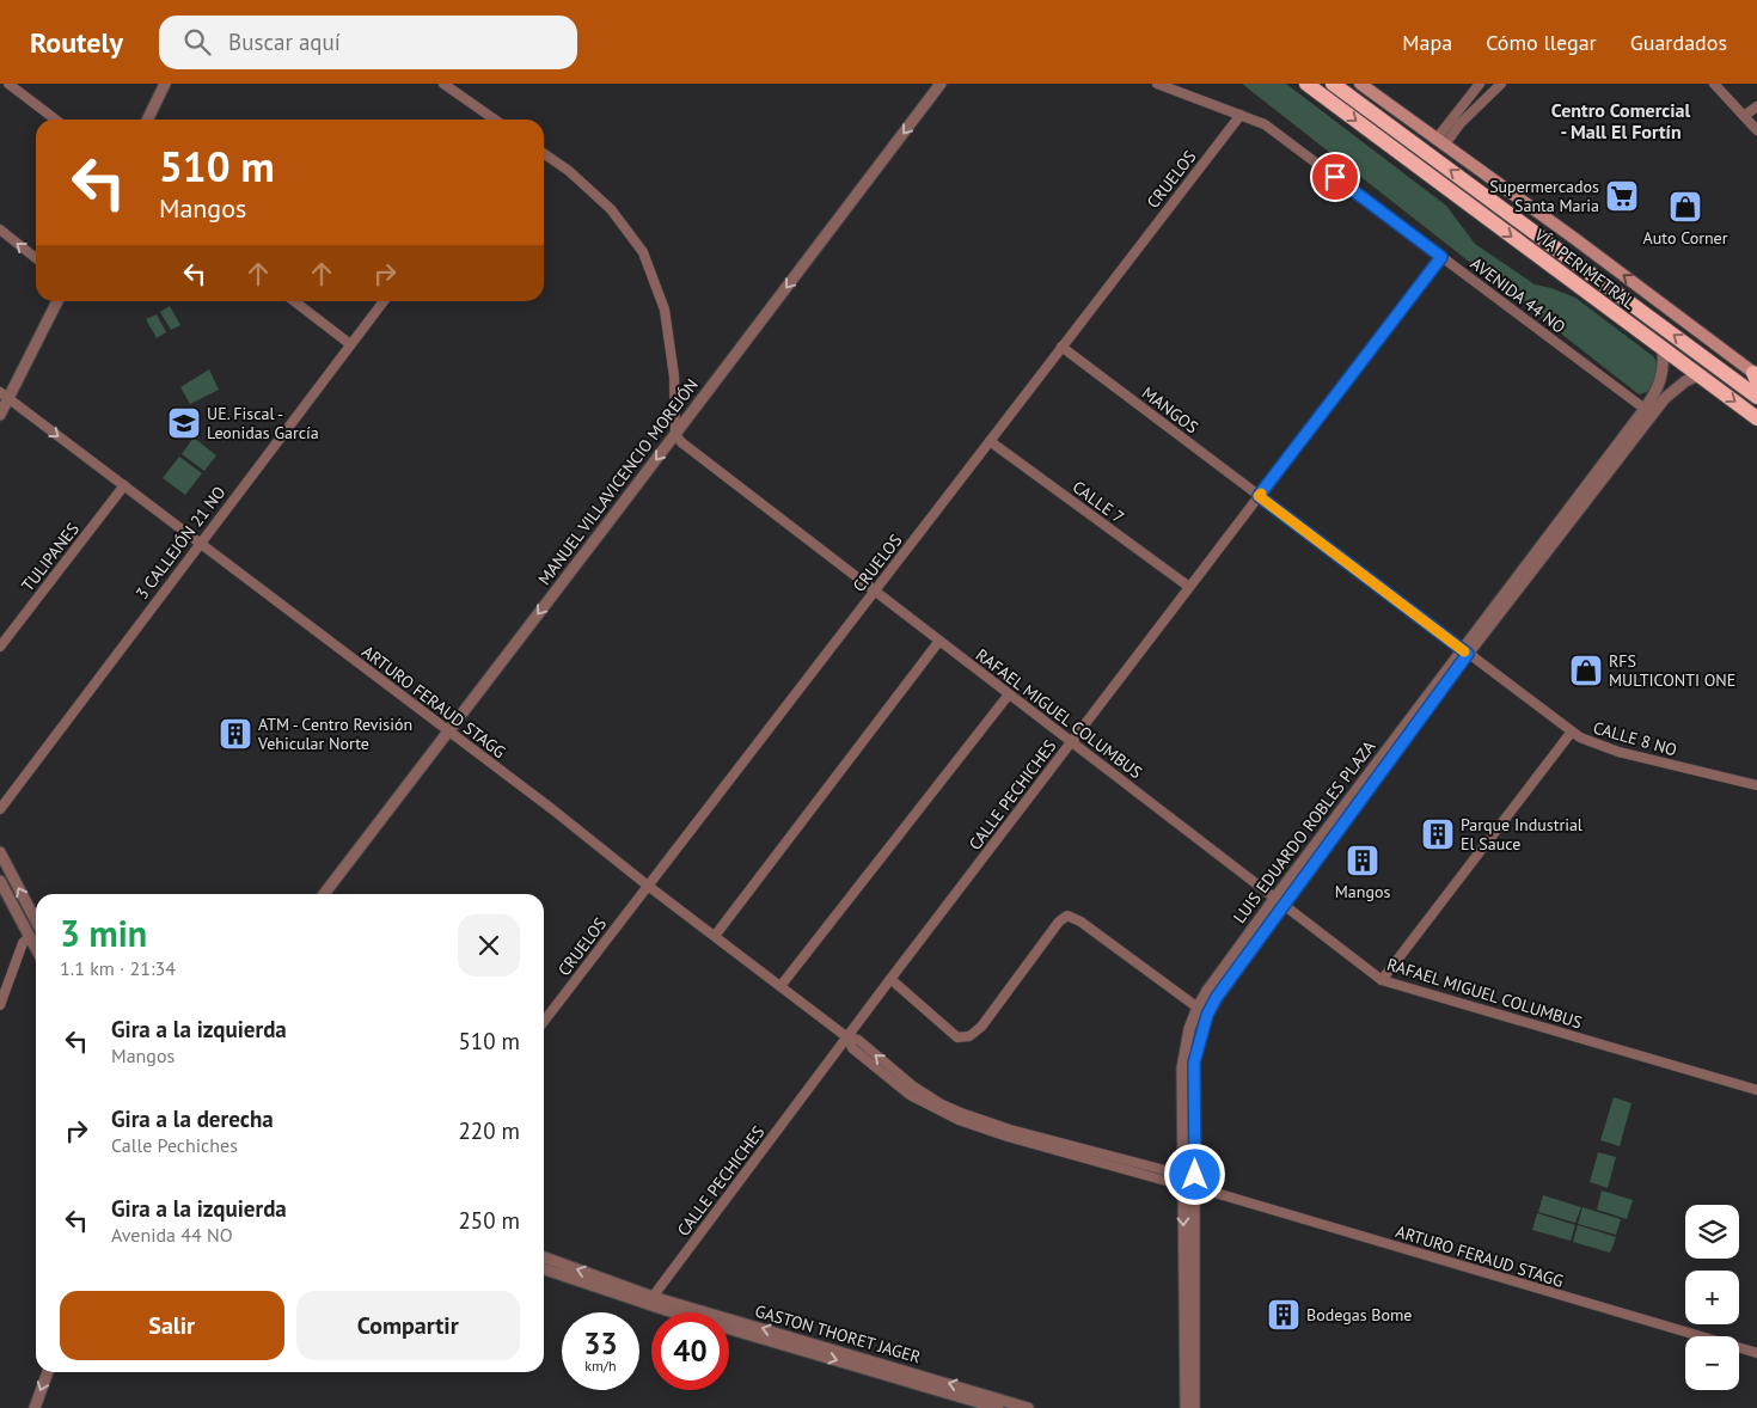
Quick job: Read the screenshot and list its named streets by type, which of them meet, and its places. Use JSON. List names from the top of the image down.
{
  "streets": {
    "highway": ["VÍA PERIMETRAL"],
    "street": [
      "CRUELOS",
      "AVENIDA 44 NO",
      "MANGOS",
      "MANUEL VILLAVICENCIO MOREJÓN",
      "CALLE 7",
      "3 CALLEJÓN 21 NO",
      "TULIPANES",
      "ARTURO FERAUD STAGG",
      "RAFAEL MIGUEL COLUMBUS",
      "CALLE 8 NO",
      "CALLE PECHICHES",
      "LUIS EDUARDO ROBLES PLAZA",
      "GASTON THORET JAGER"
    ]
  },
  "crossings": [
    ["CRUELOS", "AVENIDA 44 NO"],
    ["CRUELOS", "MANGOS"],
    ["CRUELOS", "CALLE 7"],
    ["CRUELOS", "ARTURO FERAUD STAGG"],
    ["CRUELOS", "RAFAEL MIGUEL COLUMBUS"],
    ["VÍA PERIMETRAL", "LUIS EDUARDO ROBLES PLAZA"],
    ["AVENIDA 44 NO", "CALLE PECHICHES"],
    ["AVENIDA 44 NO", "LUIS EDUARDO ROBLES PLAZA"],
    ["MANGOS", "CALLE 8 NO"],
    ["MANGOS", "CALLE PECHICHES"],
    ["MANGOS", "LUIS EDUARDO ROBLES PLAZA"],
    ["MANUEL VILLAVICENCIO MOREJÓN", "ARTURO FERAUD STAGG"],
    ["MANUEL VILLAVICENCIO MOREJÓN", "RAFAEL MIGUEL COLUMBUS"],
    ["CALLE 7", "CALLE PECHICHES"],
    ["3 CALLEJÓN 21 NO", "ARTURO FERAUD STAGG"],
    ["TULIPANES", "ARTURO FERAUD STAGG"],
    ["ARTURO FERAUD STAGG", "CALLE PECHICHES"],
    ["ARTURO FERAUD STAGG", "LUIS EDUARDO ROBLES PLAZA"],
    ["RAFAEL MIGUEL COLUMBUS", "CALLE PECHICHES"],
    ["RAFAEL MIGUEL COLUMBUS", "LUIS EDUARDO ROBLES PLAZA"],
    ["CALLE 8 NO", "LUIS EDUARDO ROBLES PLAZA"],
    ["CALLE PECHICHES", "GASTON THORET JAGER"]
  ],
  "one_way": ["MANUEL VILLAVICENCIO MOREJÓN"],
  "districts": ["Centro Comercial - Mall El Fortín"],
  "places": {
    "supermarket": ["Supermercados Santa Maria"],
    "shop": ["Auto Corner", "RFS MULTICONTI ONE"],
    "school or university": ["UE. Fiscal - Leonidas García"],
    "building": [
      "ATM - Centro Revisión Vehicular Norte",
      "Parque Industrial El Sauce",
      "Mangos",
      "Bodegas Bome"
    ]
  },
  "page": {
    "header": "Routely",
    "search": "Buscar aquí",
    "nav": ["Mapa", "Cómo llegar", "Guardados"],
    "turn": ["510 m", "Mangos"],
    "heading": ["3 min", "1.1 km · 21:34"],
    "list": [
      {
        "name": "Gira a la izquierda",
        "note": "Mangos",
        "value": "510 m"
      },
      {
        "name": "Gira a la derecha",
        "note": "Calle Pechiches",
        "value": "220 m"
      },
      {
        "name": "Gira a la izquierda",
        "note": "Avenida 44 NO",
        "value": "250 m"
      }
    ],
    "map_buttons": ["+", "−"],
    "buttons": ["Salir", "Compartir"],
    "speed": "33 km/h",
    "limit": "40"
  }
}
